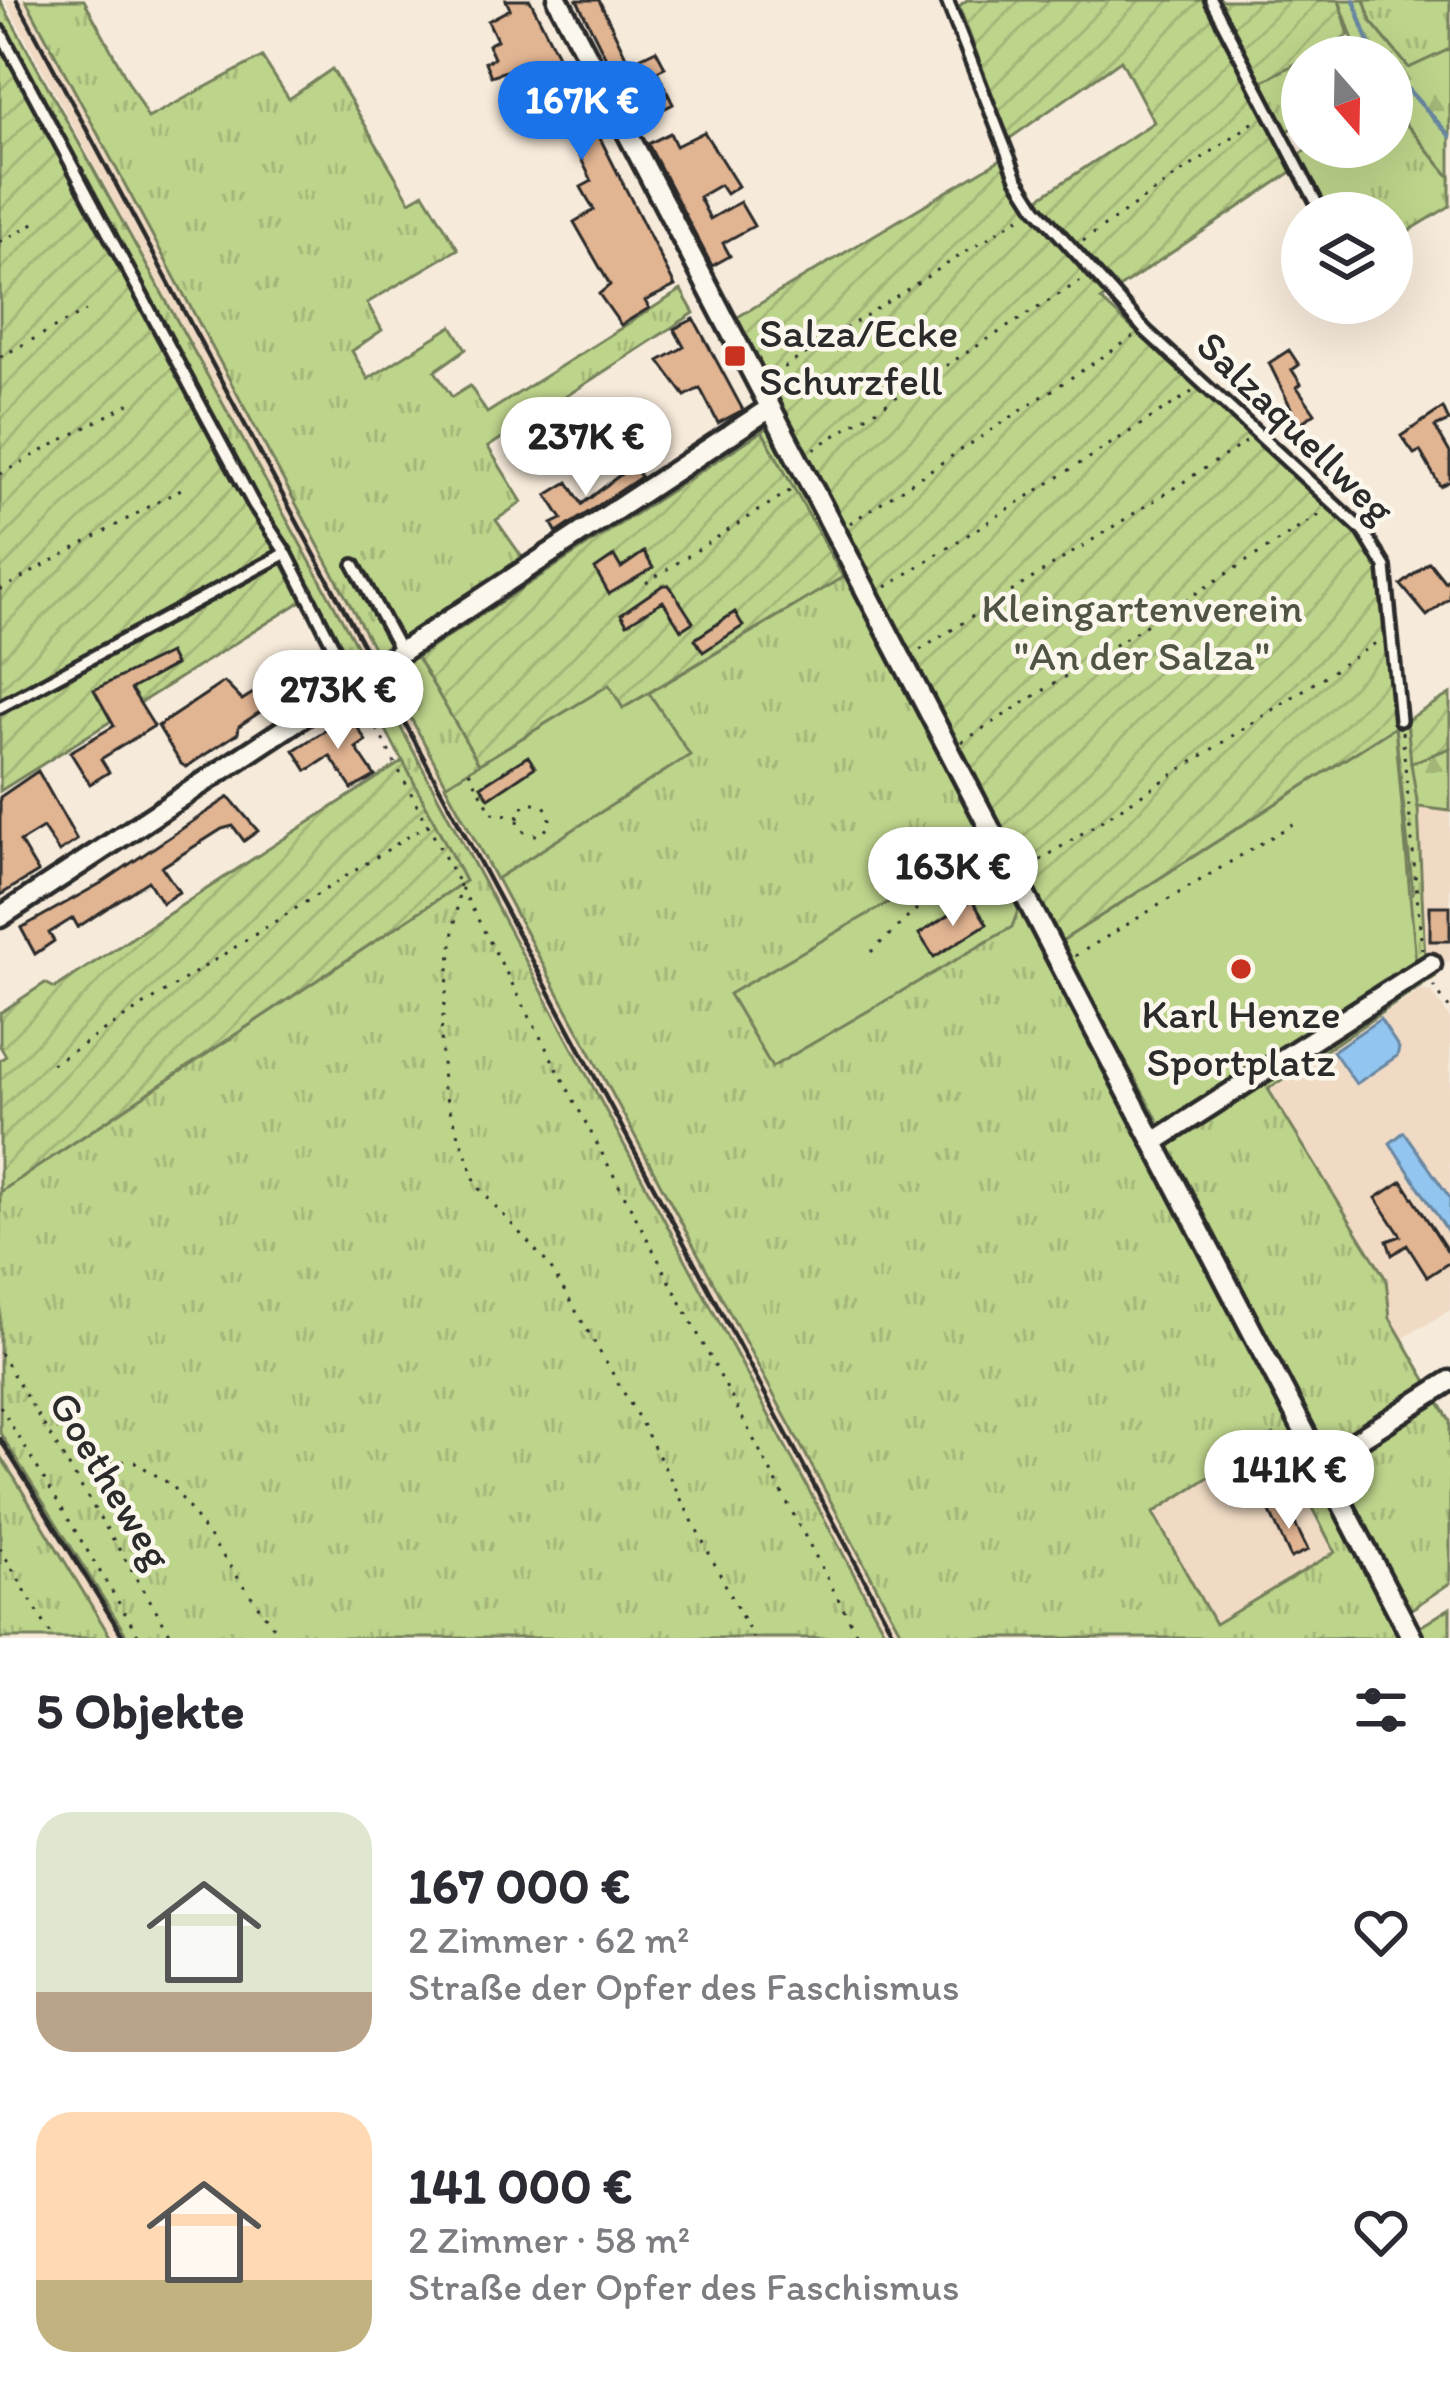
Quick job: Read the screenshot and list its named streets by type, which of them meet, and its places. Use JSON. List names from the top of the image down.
{
  "streets": {
    "lane": ["Salzaquellweg"],
    "path": ["Goetheweg"]
  },
  "parks": ["Kleingartenverein \"An der Salza\""],
  "places": {
    "transit": ["Salza/Ecke Schurzfell"],
    "other": ["Karl Henze Sportplatz"]
  },
  "north": "bottom",
  "page": {
    "price": [
      "167K €",
      "237K €",
      "273K €",
      "163K €",
      "141K €"
    ],
    "heading": "5 Objekte",
    "list": [
      {
        "name": "167 000 €",
        "note": "2 Zimmer · 62 m² · Straße der Opfer des Faschismus"
      },
      {
        "name": "141 000 €",
        "note": "2 Zimmer · 58 m² · Straße der Opfer des Faschismus"
      }
    ]
  }
}
